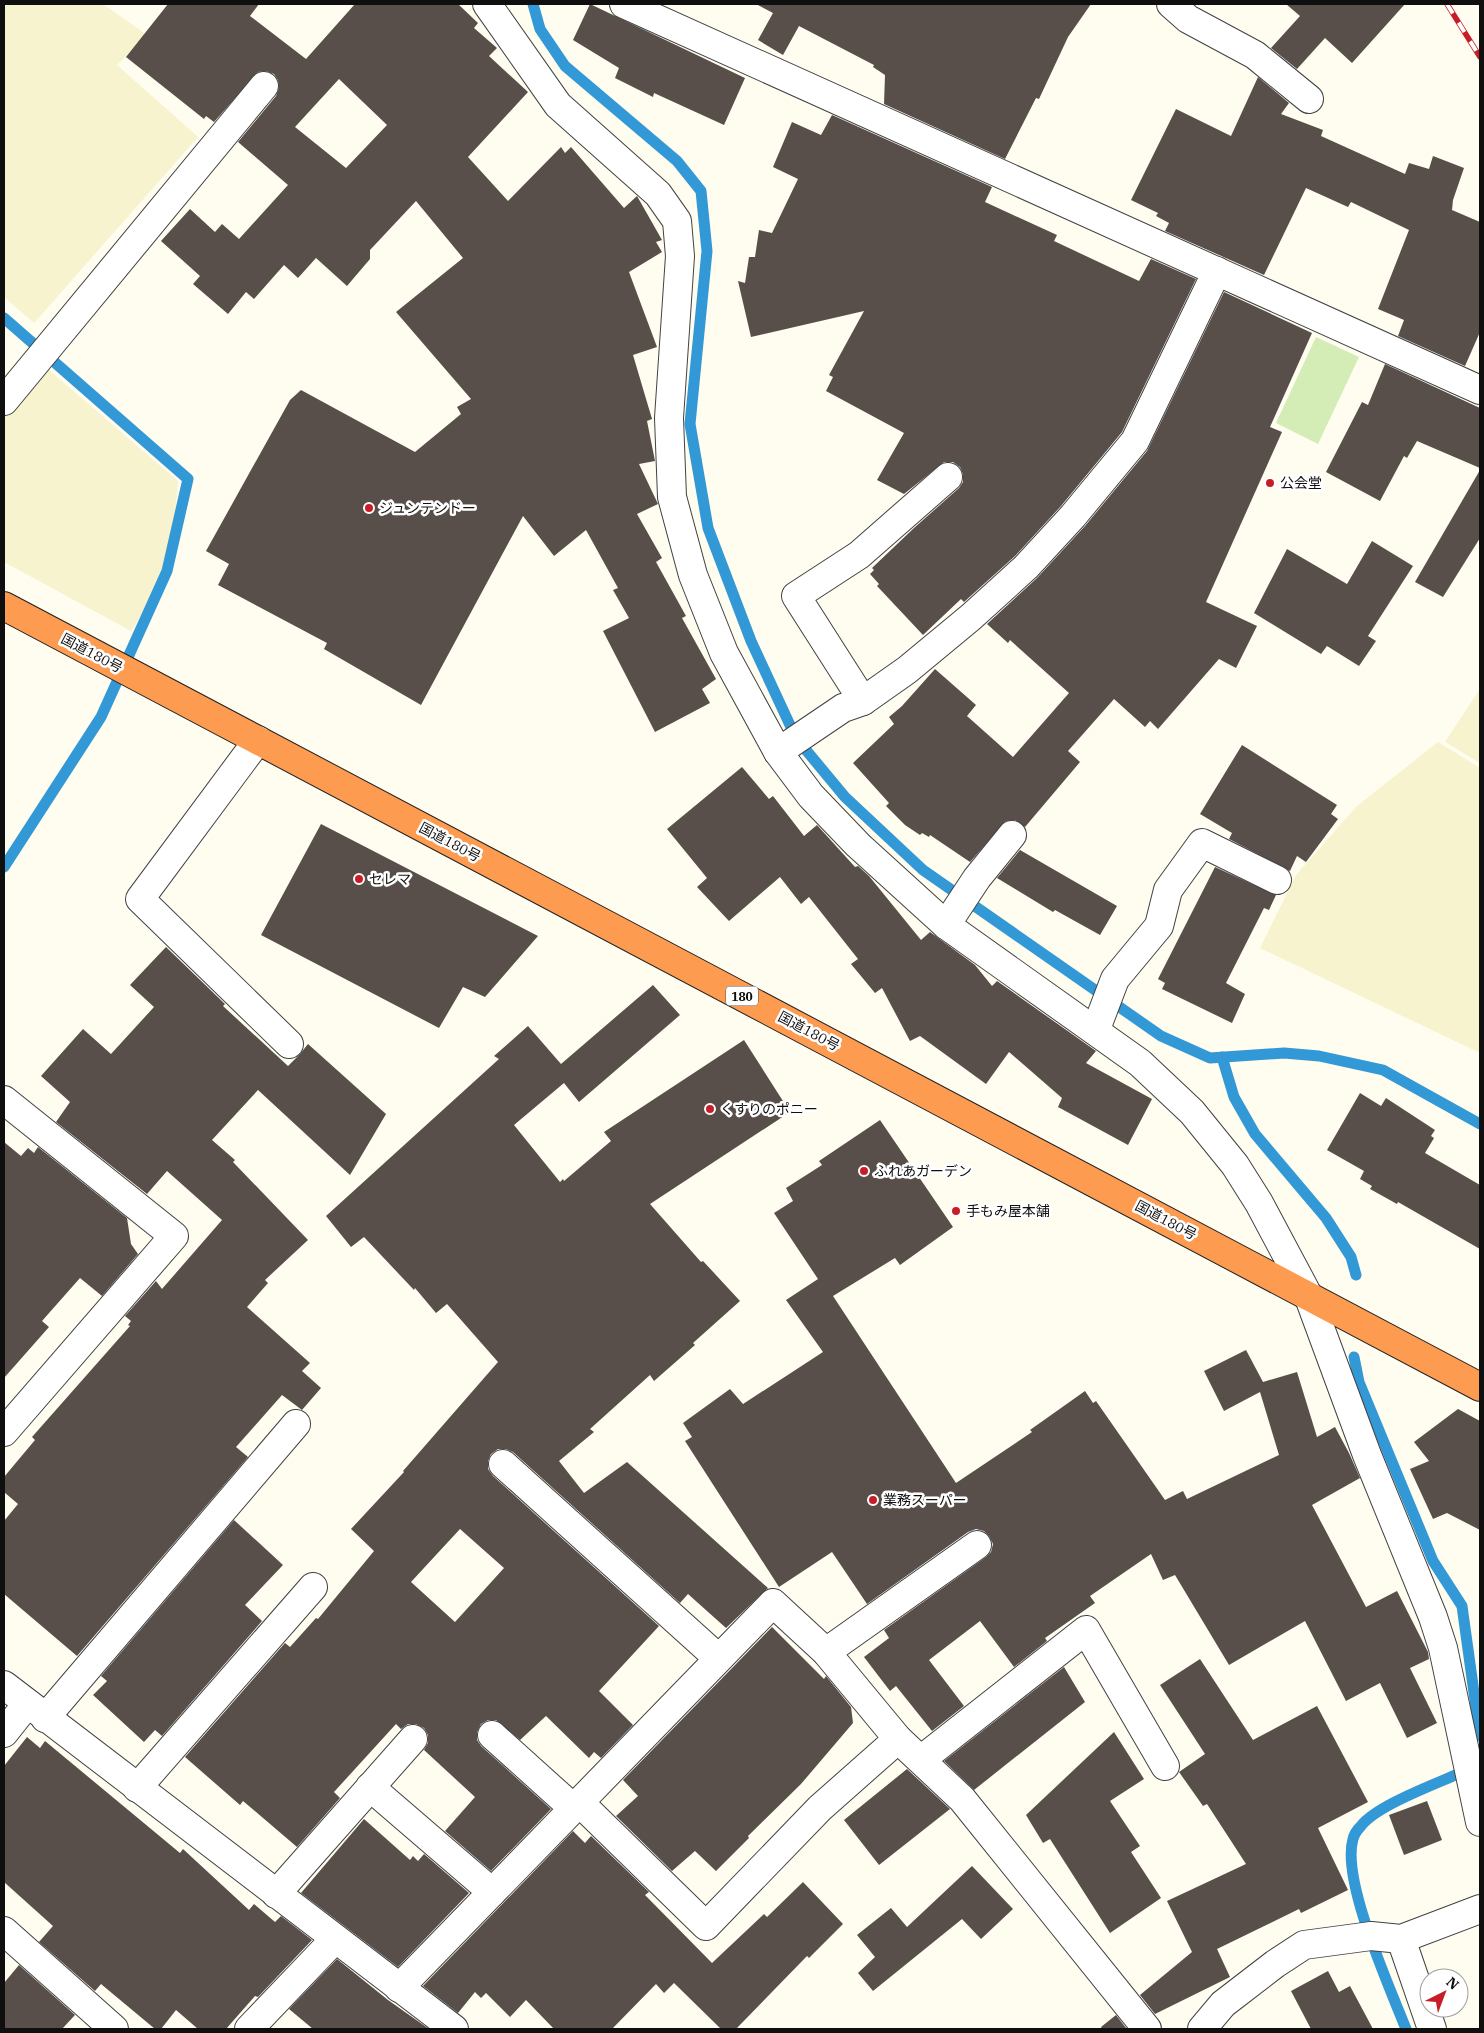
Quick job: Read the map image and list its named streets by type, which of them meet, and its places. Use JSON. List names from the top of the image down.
{
  "streets": {
    "highway": ["国道180号", "180"]
  },
  "places": [
    "公会堂",
    "ジュンテンドー",
    "セレマ",
    "くすりのポニー",
    "ふれあガーデン",
    "手もみ屋本舗",
    "業務スーパー"
  ],
  "north": "top right"
}
